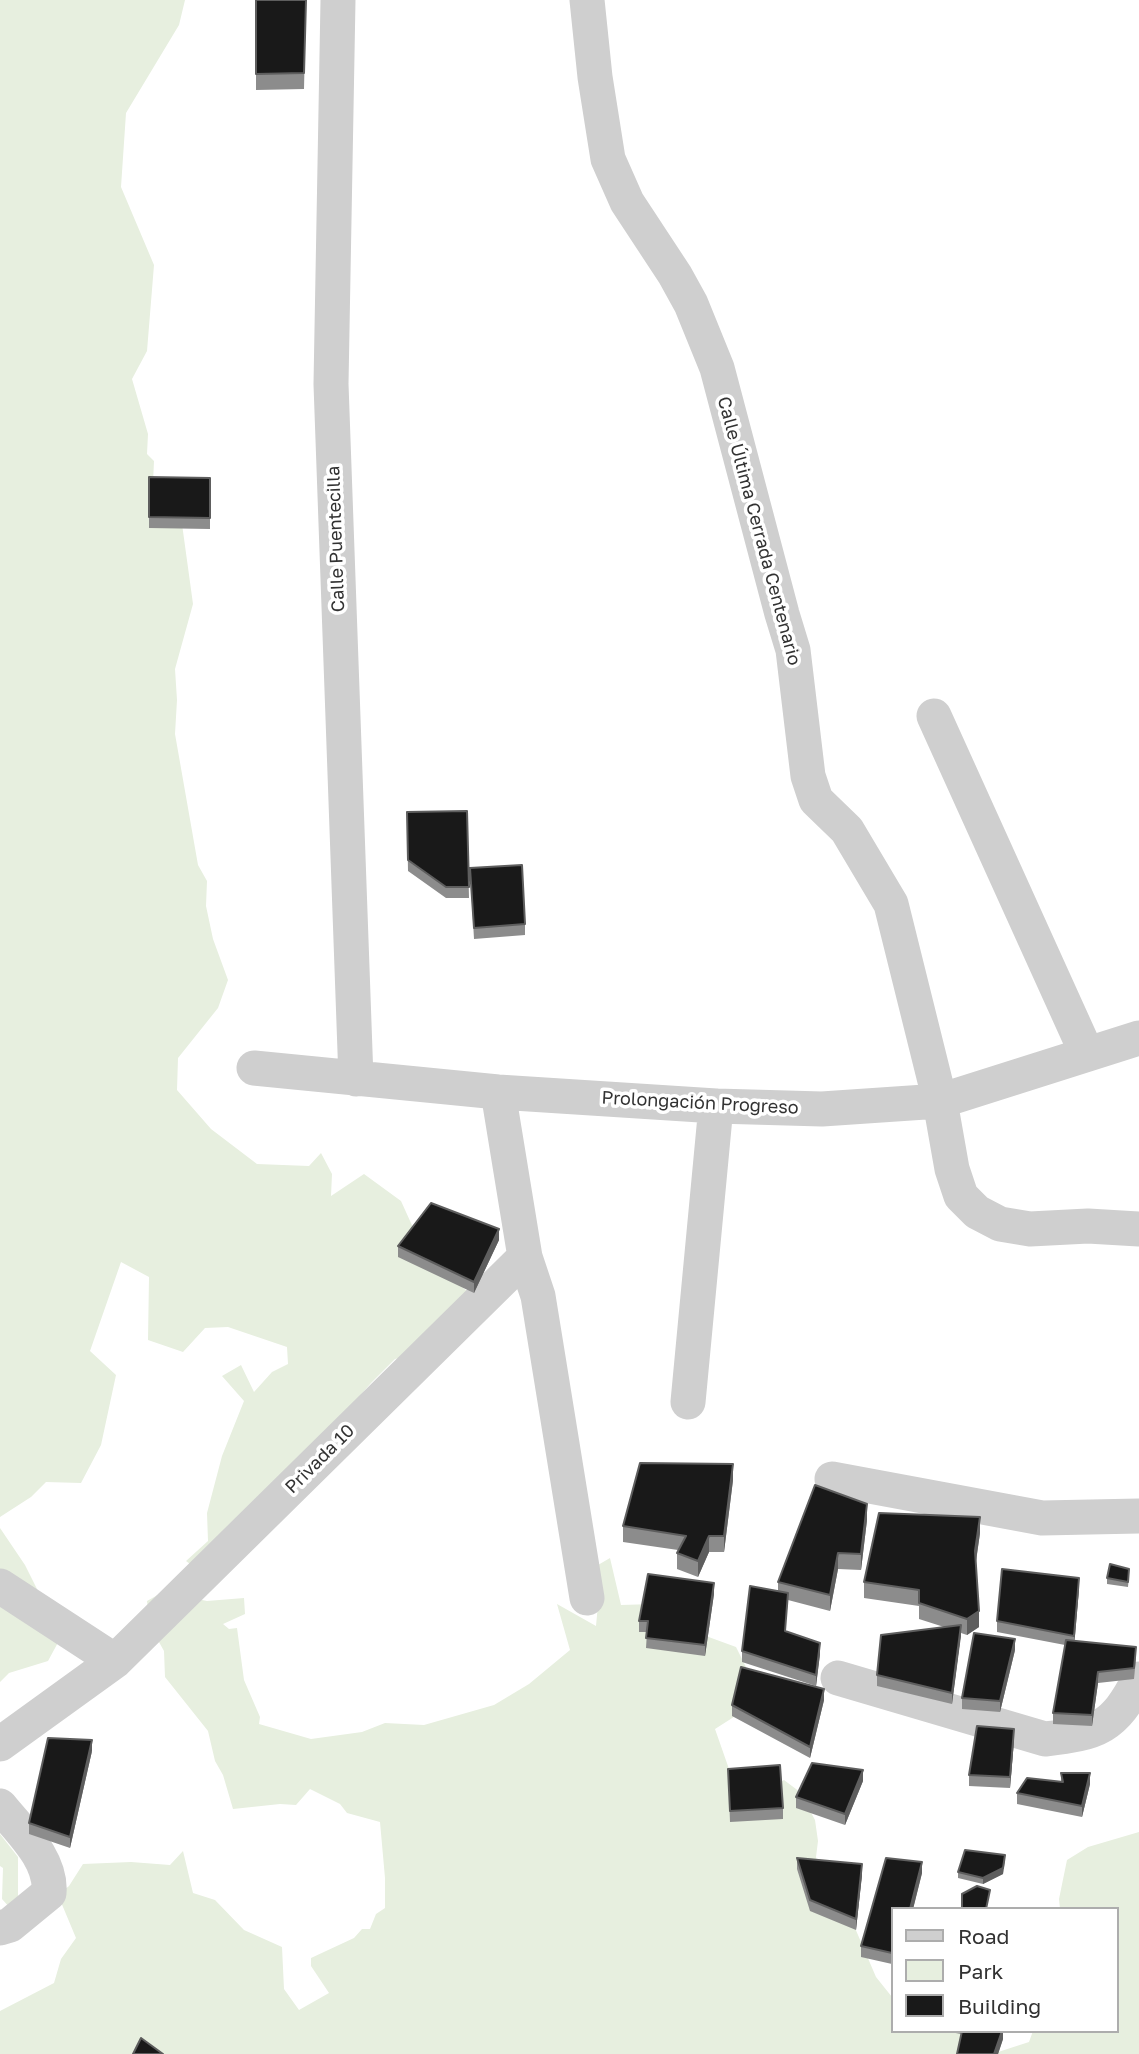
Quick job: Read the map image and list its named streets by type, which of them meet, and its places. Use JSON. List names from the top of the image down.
{
  "streets": {
    "street": [
      "Calle Última Cerrada Centenario",
      "Calle Puentecilla",
      "Prolongación Progreso",
      "Privada 10"
    ]
  },
  "crossings": [
    ["Calle Última Cerrada Centenario", "Prolongación Progreso"],
    ["Calle Puentecilla", "Prolongación Progreso"]
  ],
  "legend": ["Road", "Park", "Building"]
}
